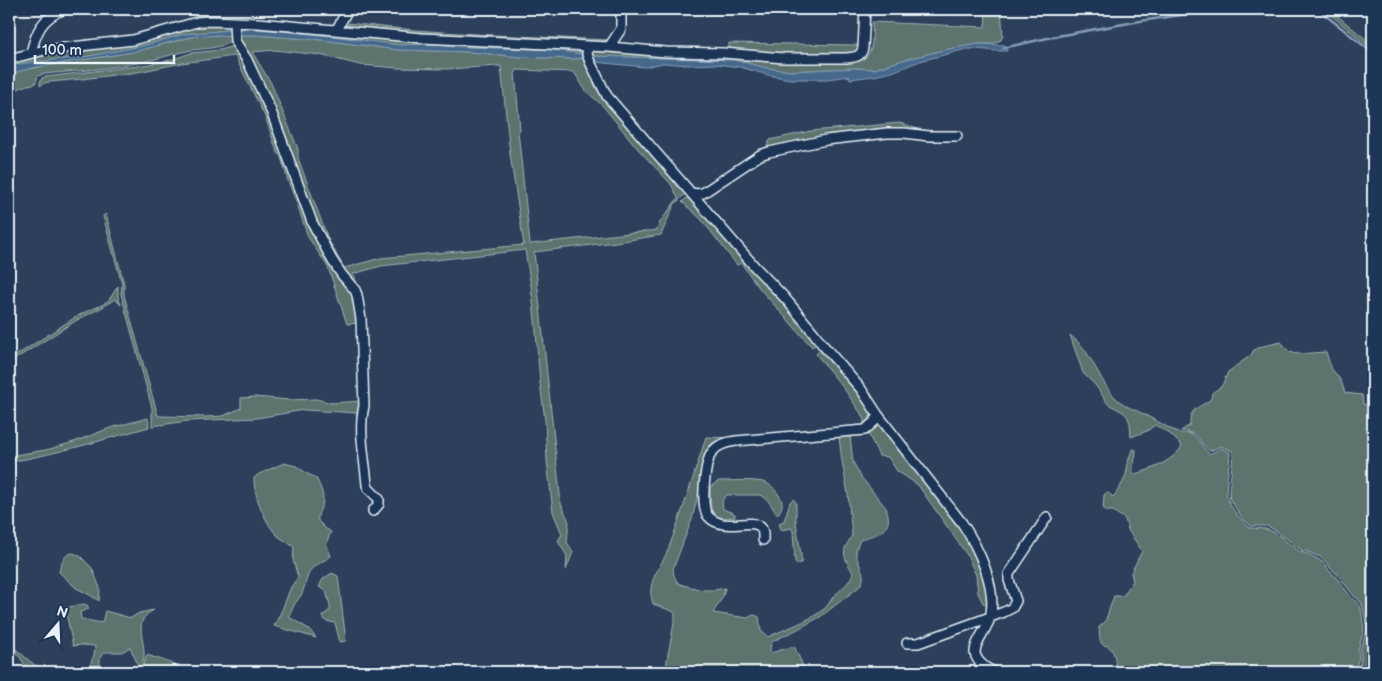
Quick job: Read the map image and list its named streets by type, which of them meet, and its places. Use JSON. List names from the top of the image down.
{
  "scale_bar": "100 m",
  "north": "top"
}
